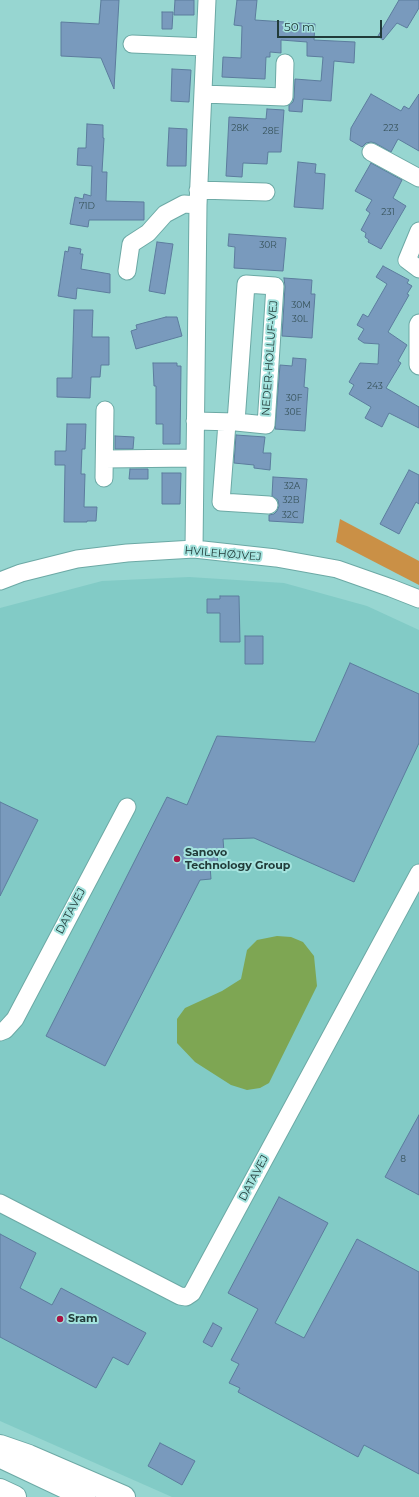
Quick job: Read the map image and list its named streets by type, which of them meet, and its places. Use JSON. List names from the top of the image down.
{
  "streets": {
    "street": ["NEDER-HOLLUF-VEJ", "HVILEHØJVEJ", "DATAVEJ"]
  },
  "places": ["Sanovo Technology Group", "Sram"],
  "house_numbers": [
    "28K",
    "223",
    "28E",
    "71D",
    "231",
    "30R",
    "30M",
    "30L",
    "243",
    "30F",
    "30E",
    "32A",
    "32B",
    "32C",
    "8"
  ],
  "scale_bar": "50 m"
}
